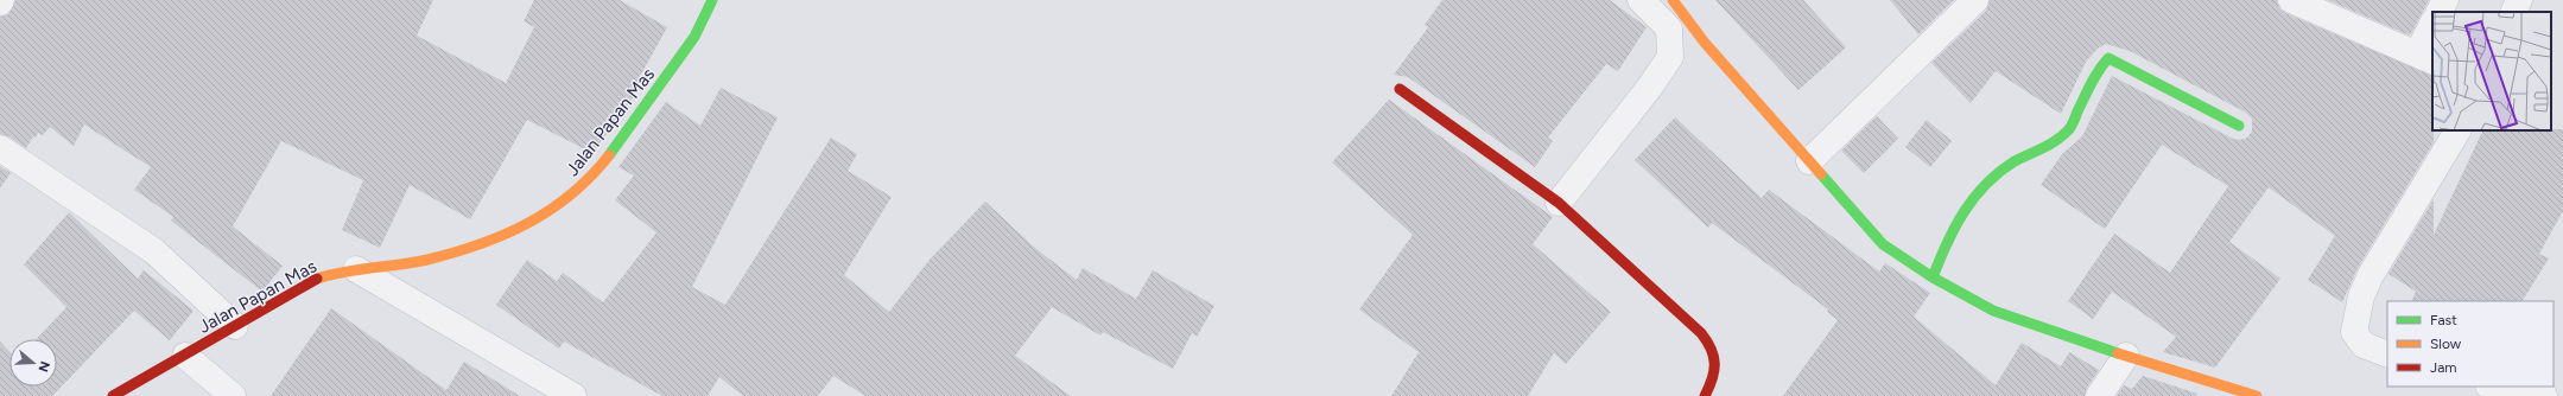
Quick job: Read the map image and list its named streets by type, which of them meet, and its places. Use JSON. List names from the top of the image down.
{
  "streets": {
    "street": ["Jalan Papan Mas"]
  },
  "legend": ["Fast", "Slow", "Jam"],
  "north": "right"
}
